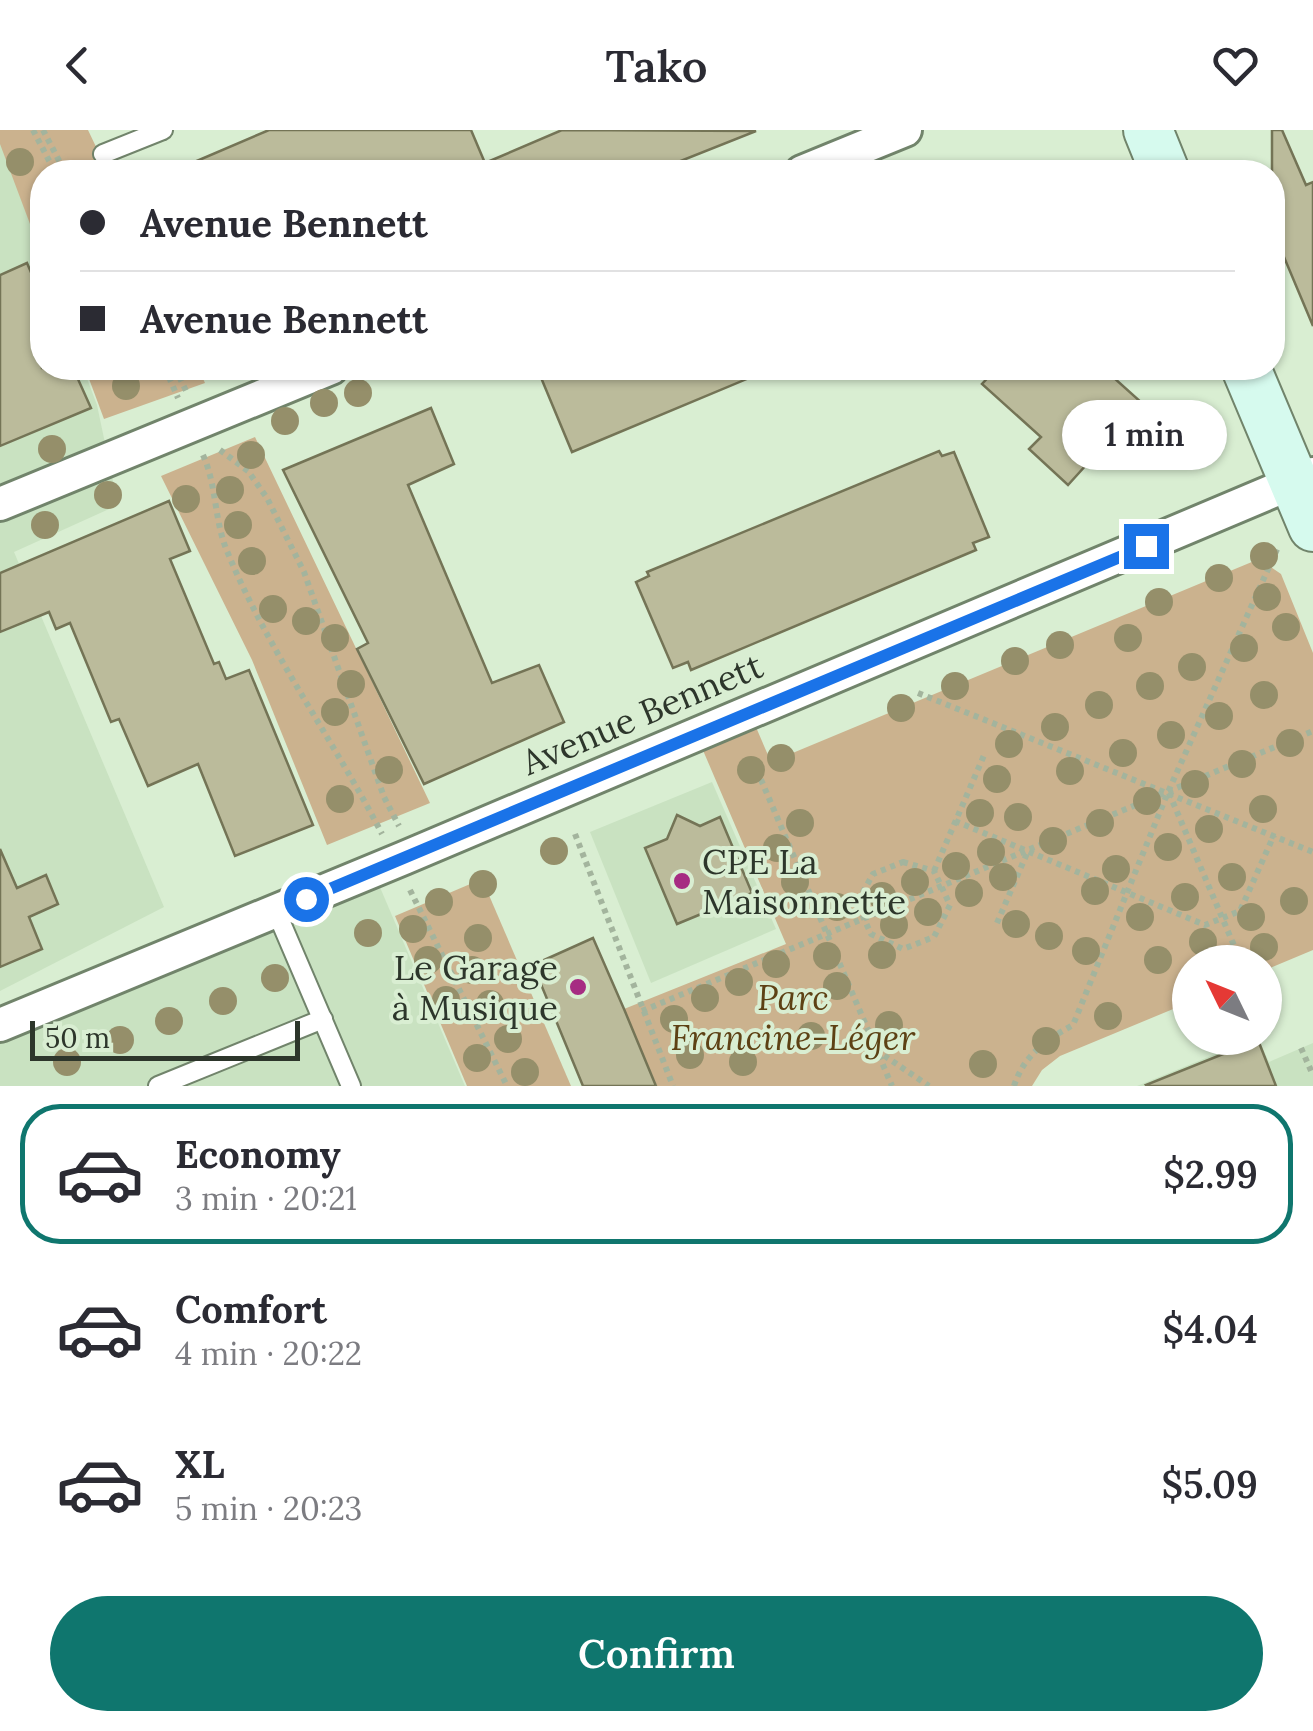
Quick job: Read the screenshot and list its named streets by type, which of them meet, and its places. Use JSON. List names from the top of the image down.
{
  "streets": {
    "street": ["Avenue Bennett"]
  },
  "parks": ["Parc Francine-Léger"],
  "places": ["CPE La Maisonnette", "Le Garage à Musique"],
  "scale_bar": "50 m",
  "north": "top left",
  "page": {
    "header": "Tako",
    "banner": ["Avenue Bennett", "Avenue Bennett"],
    "bubble": "1 min",
    "scale": "50 m",
    "list": [
      {
        "name": "Economy",
        "note": "3 min · 20:21",
        "value": "$2.99"
      },
      {
        "name": "Comfort",
        "note": "4 min · 20:22",
        "value": "$4.04"
      },
      {
        "name": "XL",
        "note": "5 min · 20:23",
        "value": "$5.09"
      }
    ],
    "buttons": "Confirm"
  }
}
